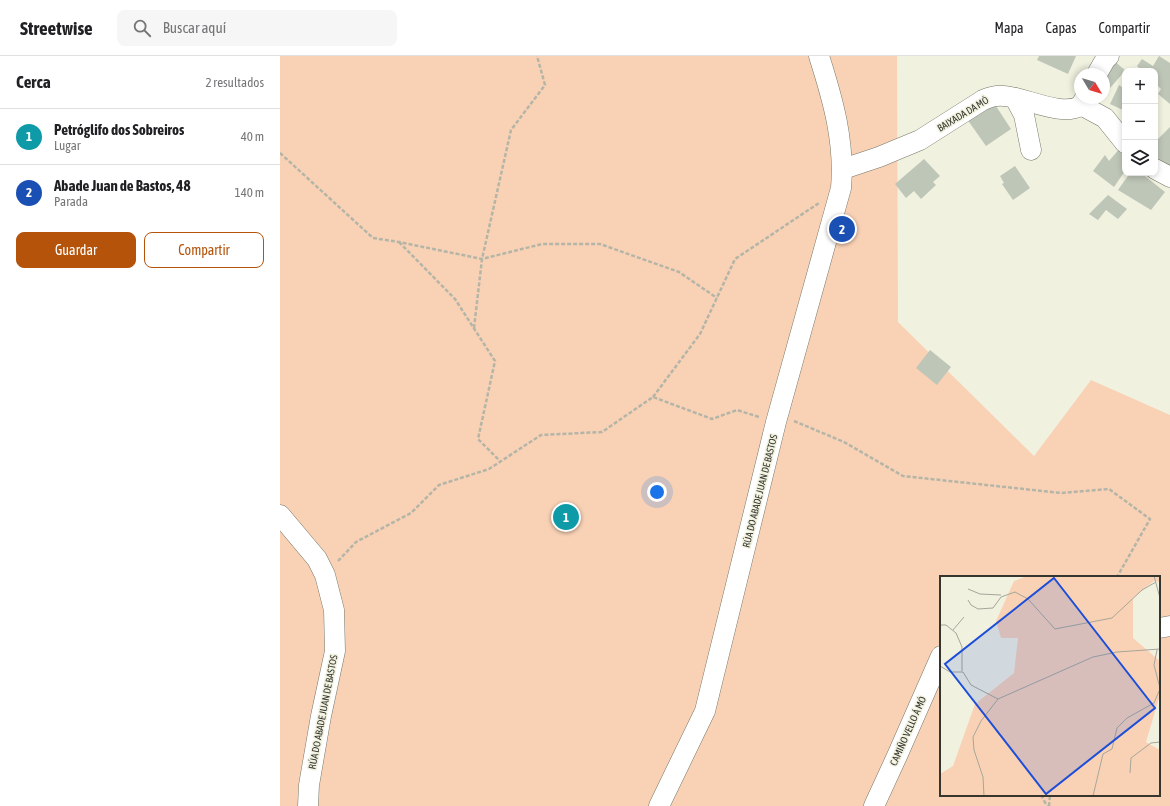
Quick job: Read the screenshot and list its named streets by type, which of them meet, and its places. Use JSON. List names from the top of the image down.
{
  "streets": {
    "street": ["BAIXADA DA MÓ", "RÚA DO ABADE JUAN DE BASTOS", "CAMIÑO VELLO Á MÓ"]
  },
  "crossings": [
    ["BAIXADA DA MÓ", "RÚA DO ABADE JUAN DE BASTOS"]
  ],
  "north": "bottom right",
  "page": {
    "header": "Streetwise",
    "search": "Buscar aquí",
    "nav": ["Mapa", "Capas", "Compartir"],
    "heading": ["Cerca", "2 resultados"],
    "map_buttons": ["+", "−"],
    "list": [
      {
        "mark": "1",
        "name": "Petróglifo dos Sobreiros",
        "note": "Lugar",
        "value": "40 m"
      },
      {
        "mark": "2",
        "name": "Abade Juan de Bastos, 48",
        "note": "Parada",
        "value": "140 m"
      }
    ],
    "pins": ["2", "1"],
    "buttons": ["Guardar", "Compartir"]
  }
}
